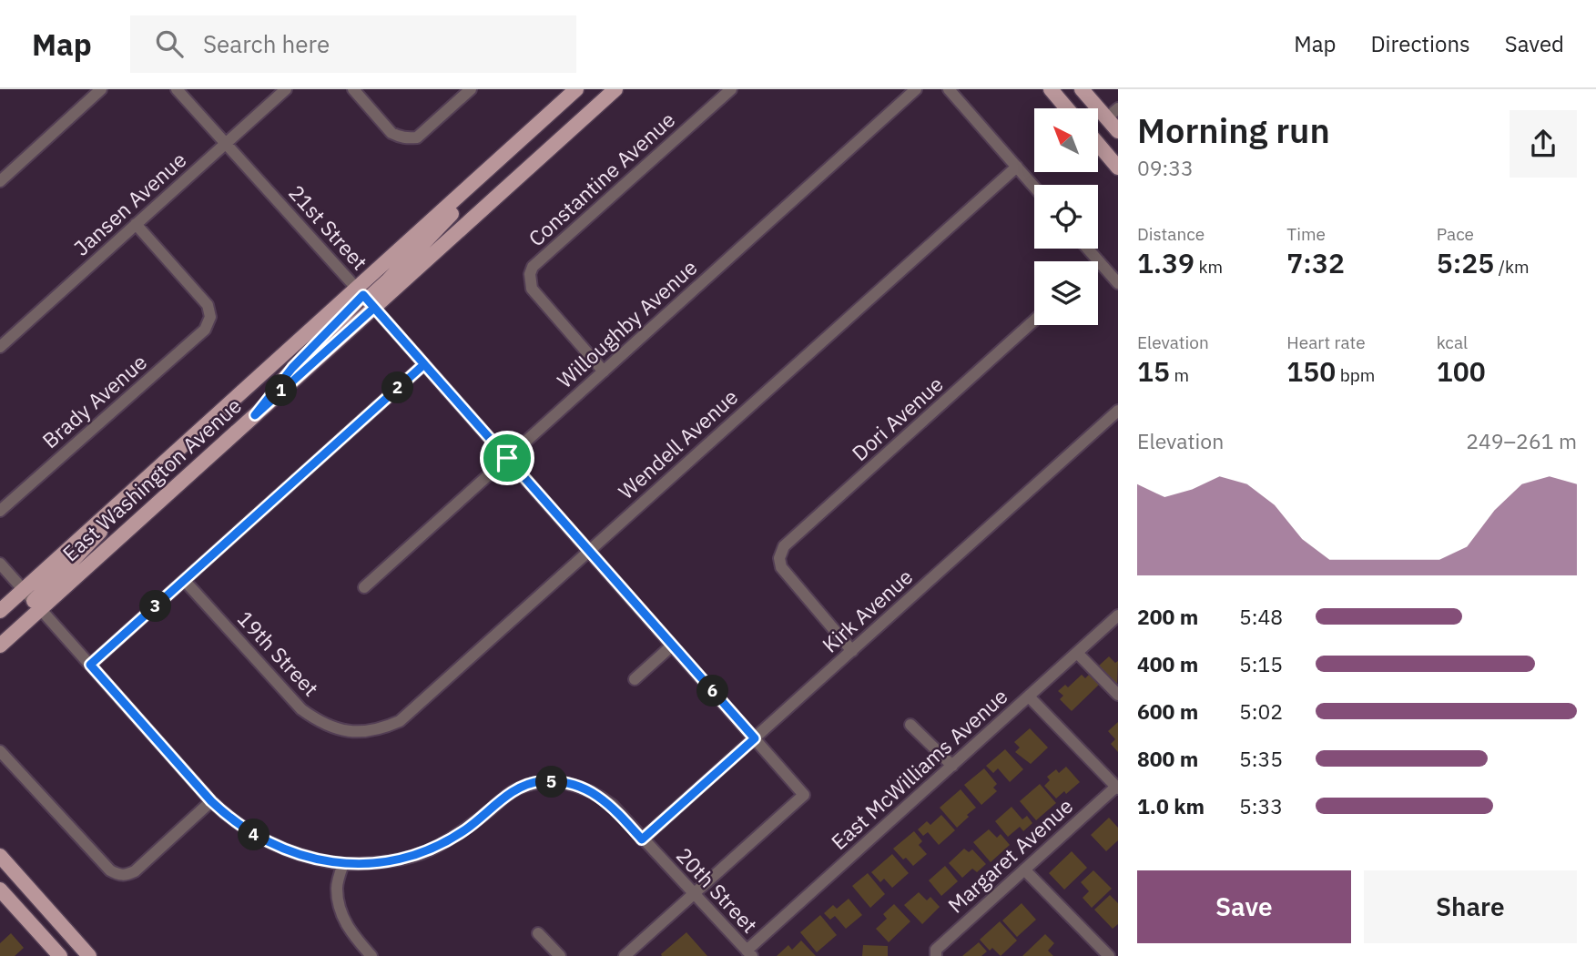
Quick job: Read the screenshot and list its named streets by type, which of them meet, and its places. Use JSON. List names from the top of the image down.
{
  "streets": {
    "main road": ["East Washington Avenue"],
    "street": [
      "Constantine Avenue",
      "Jansen Avenue",
      "21st Street",
      "Willoughby Avenue",
      "Brady Avenue",
      "Dori Avenue",
      "Wendell Avenue",
      "Kirk Avenue",
      "19th Street",
      "East McWilliams Avenue",
      "Margaret Avenue",
      "20th Street"
    ]
  },
  "crossings": [
    ["Constantine Avenue", "Willoughby Avenue"],
    ["Jansen Avenue", "21st Street"],
    ["Jansen Avenue", "Brady Avenue"],
    ["21st Street", "Willoughby Avenue"],
    ["21st Street", "Wendell Avenue"],
    ["21st Street", "East Washington Avenue"],
    ["21st Street", "Kirk Avenue"],
    ["21st Street", "20th Street"],
    ["Dori Avenue", "Kirk Avenue"],
    ["Wendell Avenue", "19th Street"],
    ["Kirk Avenue", "20th Street"],
    ["East McWilliams Avenue", "20th Street"]
  ],
  "north": "top left",
  "page": {
    "header": "Map",
    "search": "Search here",
    "nav": ["Map", "Directions", "Saved"],
    "heading": ["Morning run", "09:33"],
    "stats": [
      ["Distance", "1.39 km"],
      ["Time", "7:32"],
      ["Pace", "5:25 /km"],
      ["Elevation", "15 m"],
      ["Heart rate", "150 bpm"],
      ["kcal", "100"]
    ],
    "pins": [
      "2",
      "1",
      "3",
      "6",
      "5",
      "4"
    ],
    "chart": ["Elevation", "249–261 m"],
    "list": [
      {
        "name": "200 m",
        "note": "5:48"
      },
      {
        "name": "400 m",
        "note": "5:15"
      },
      {
        "name": "600 m",
        "note": "5:02"
      },
      {
        "name": "800 m",
        "note": "5:35"
      },
      {
        "name": "1.0 km",
        "note": "5:33"
      }
    ],
    "buttons": ["Save", "Share"]
  }
}
